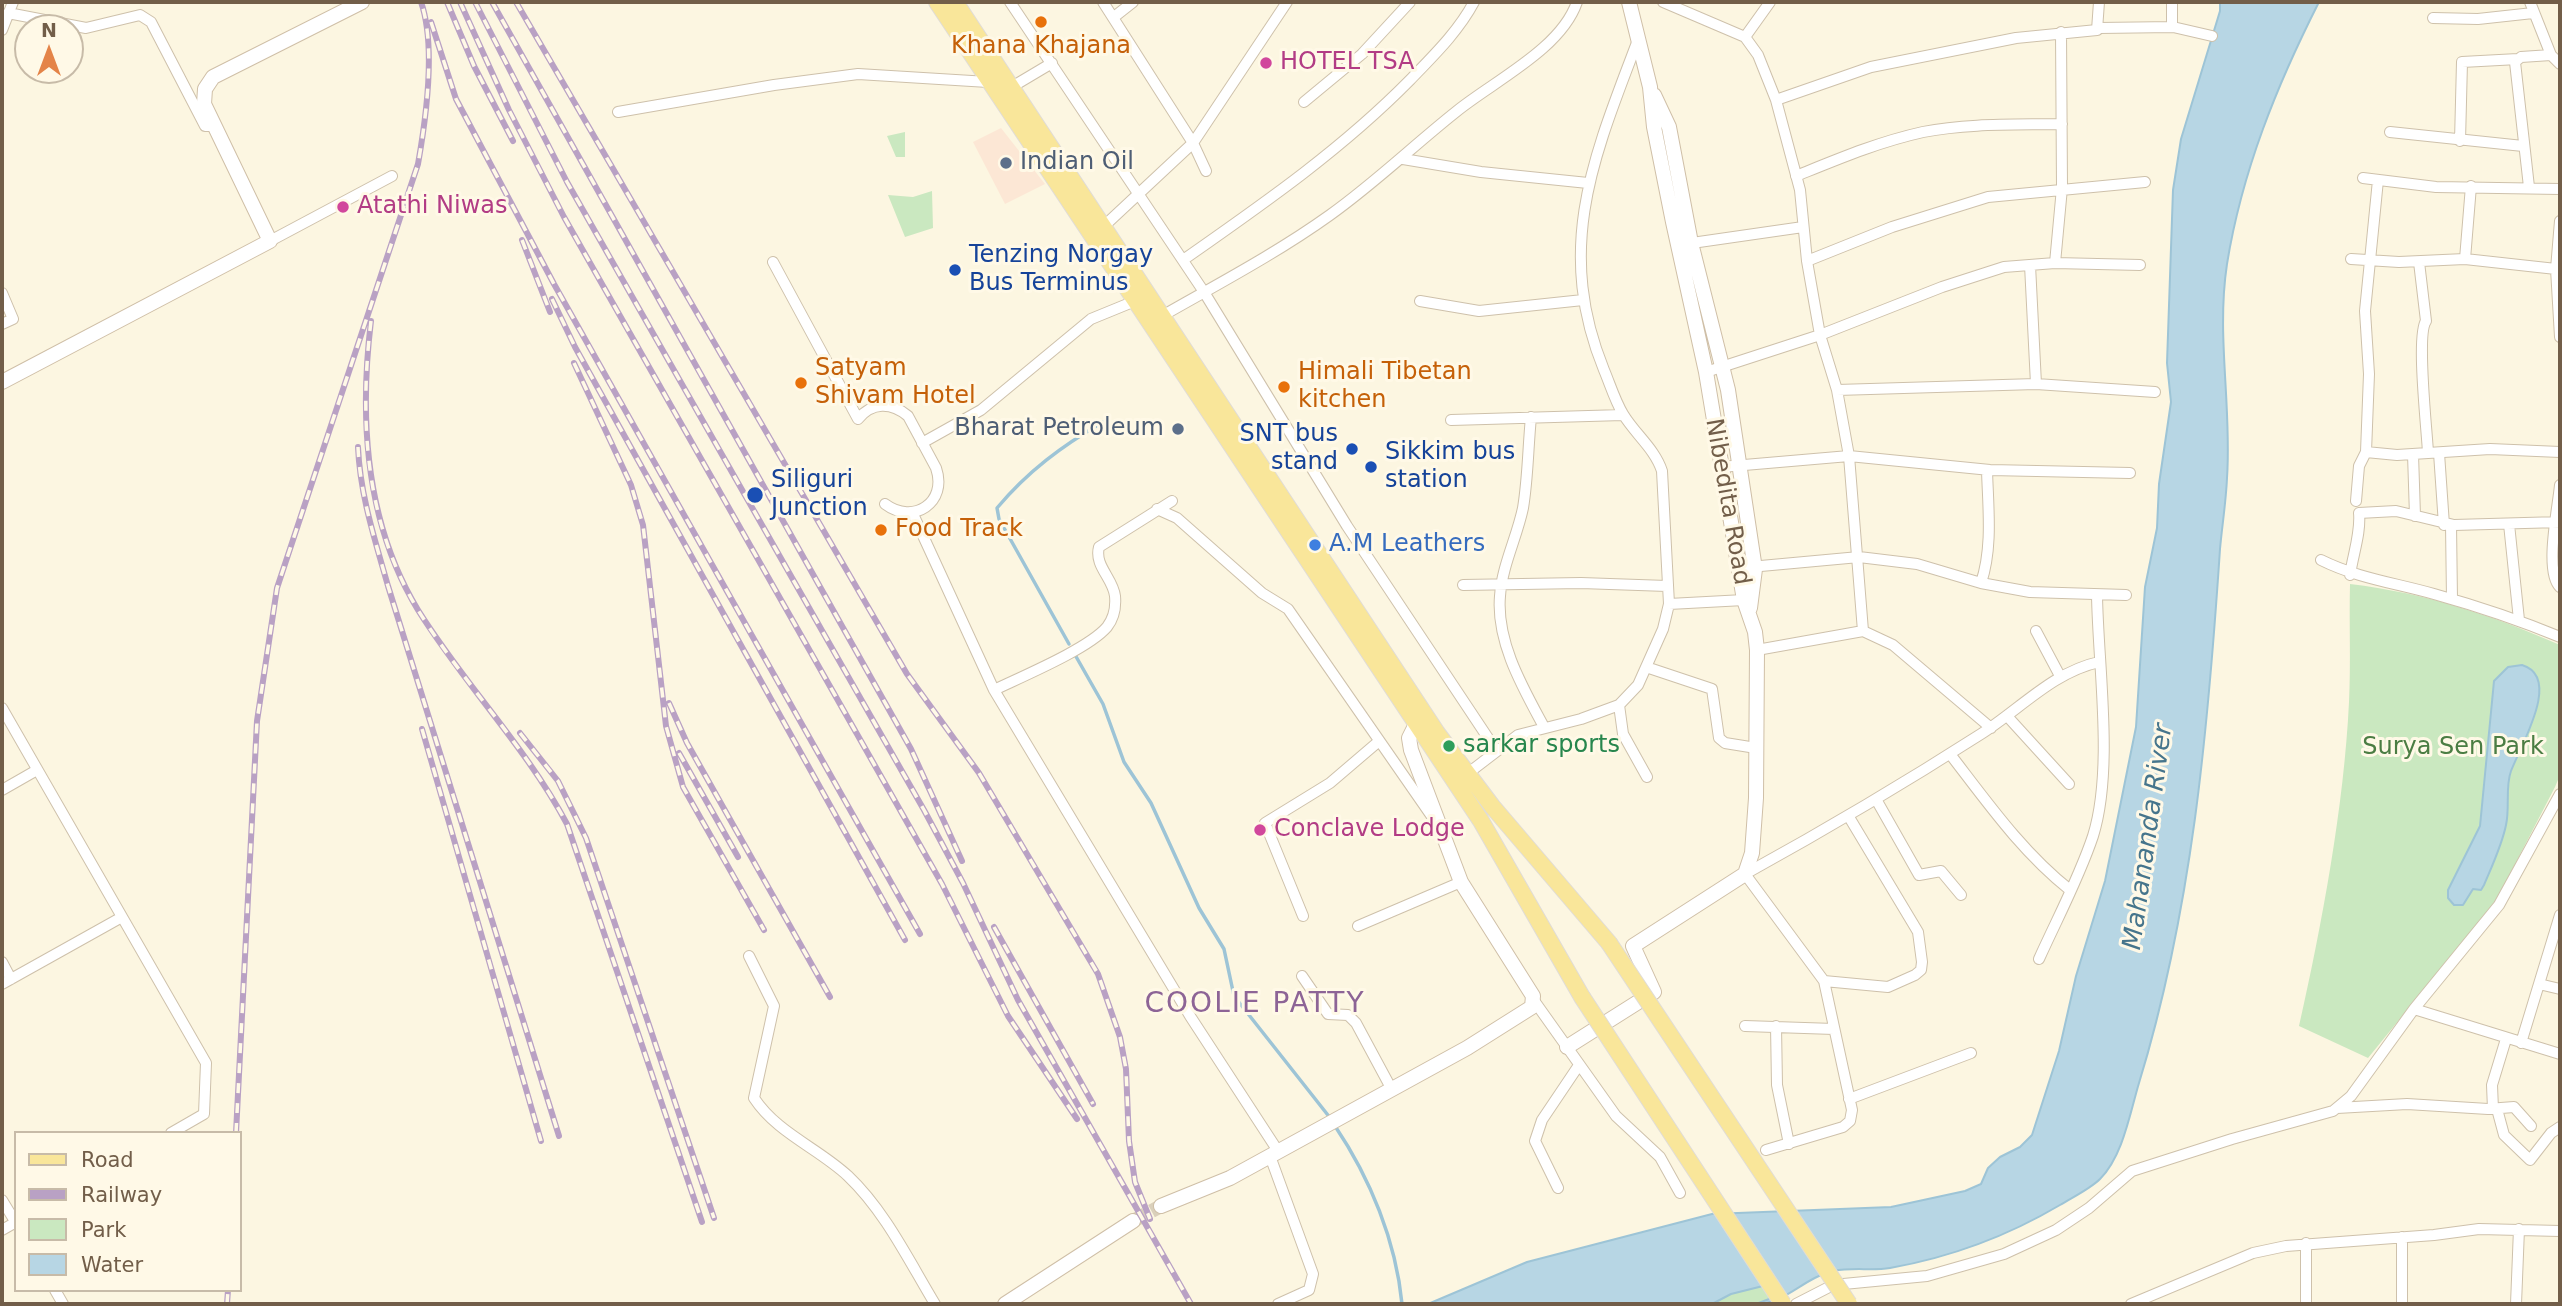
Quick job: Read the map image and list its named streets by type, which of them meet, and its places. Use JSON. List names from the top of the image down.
{
  "streets": {
    "street": ["Nibedita Road"]
  },
  "districts": ["COOLIE PATTY"],
  "water": ["Mahananda River"],
  "parks": ["Surya Sen Park"],
  "places": [
    "Khana Khajana",
    "HOTEL TSA",
    "Indian Oil",
    "Atathi Niwas",
    "Tenzing Norgay Bus Terminus",
    "Satyam Shivam Hotel",
    "Himali Tibetan kitchen",
    "Bharat Petroleum",
    "SNT bus stand",
    "Sikkim bus station",
    "Siliguri Junction",
    "Food Track",
    "A.M Leathers",
    "sarkar sports",
    "Conclave Lodge"
  ],
  "legend": [
    "Road",
    "Railway",
    "Park",
    "Water"
  ],
  "north": "top"
}
